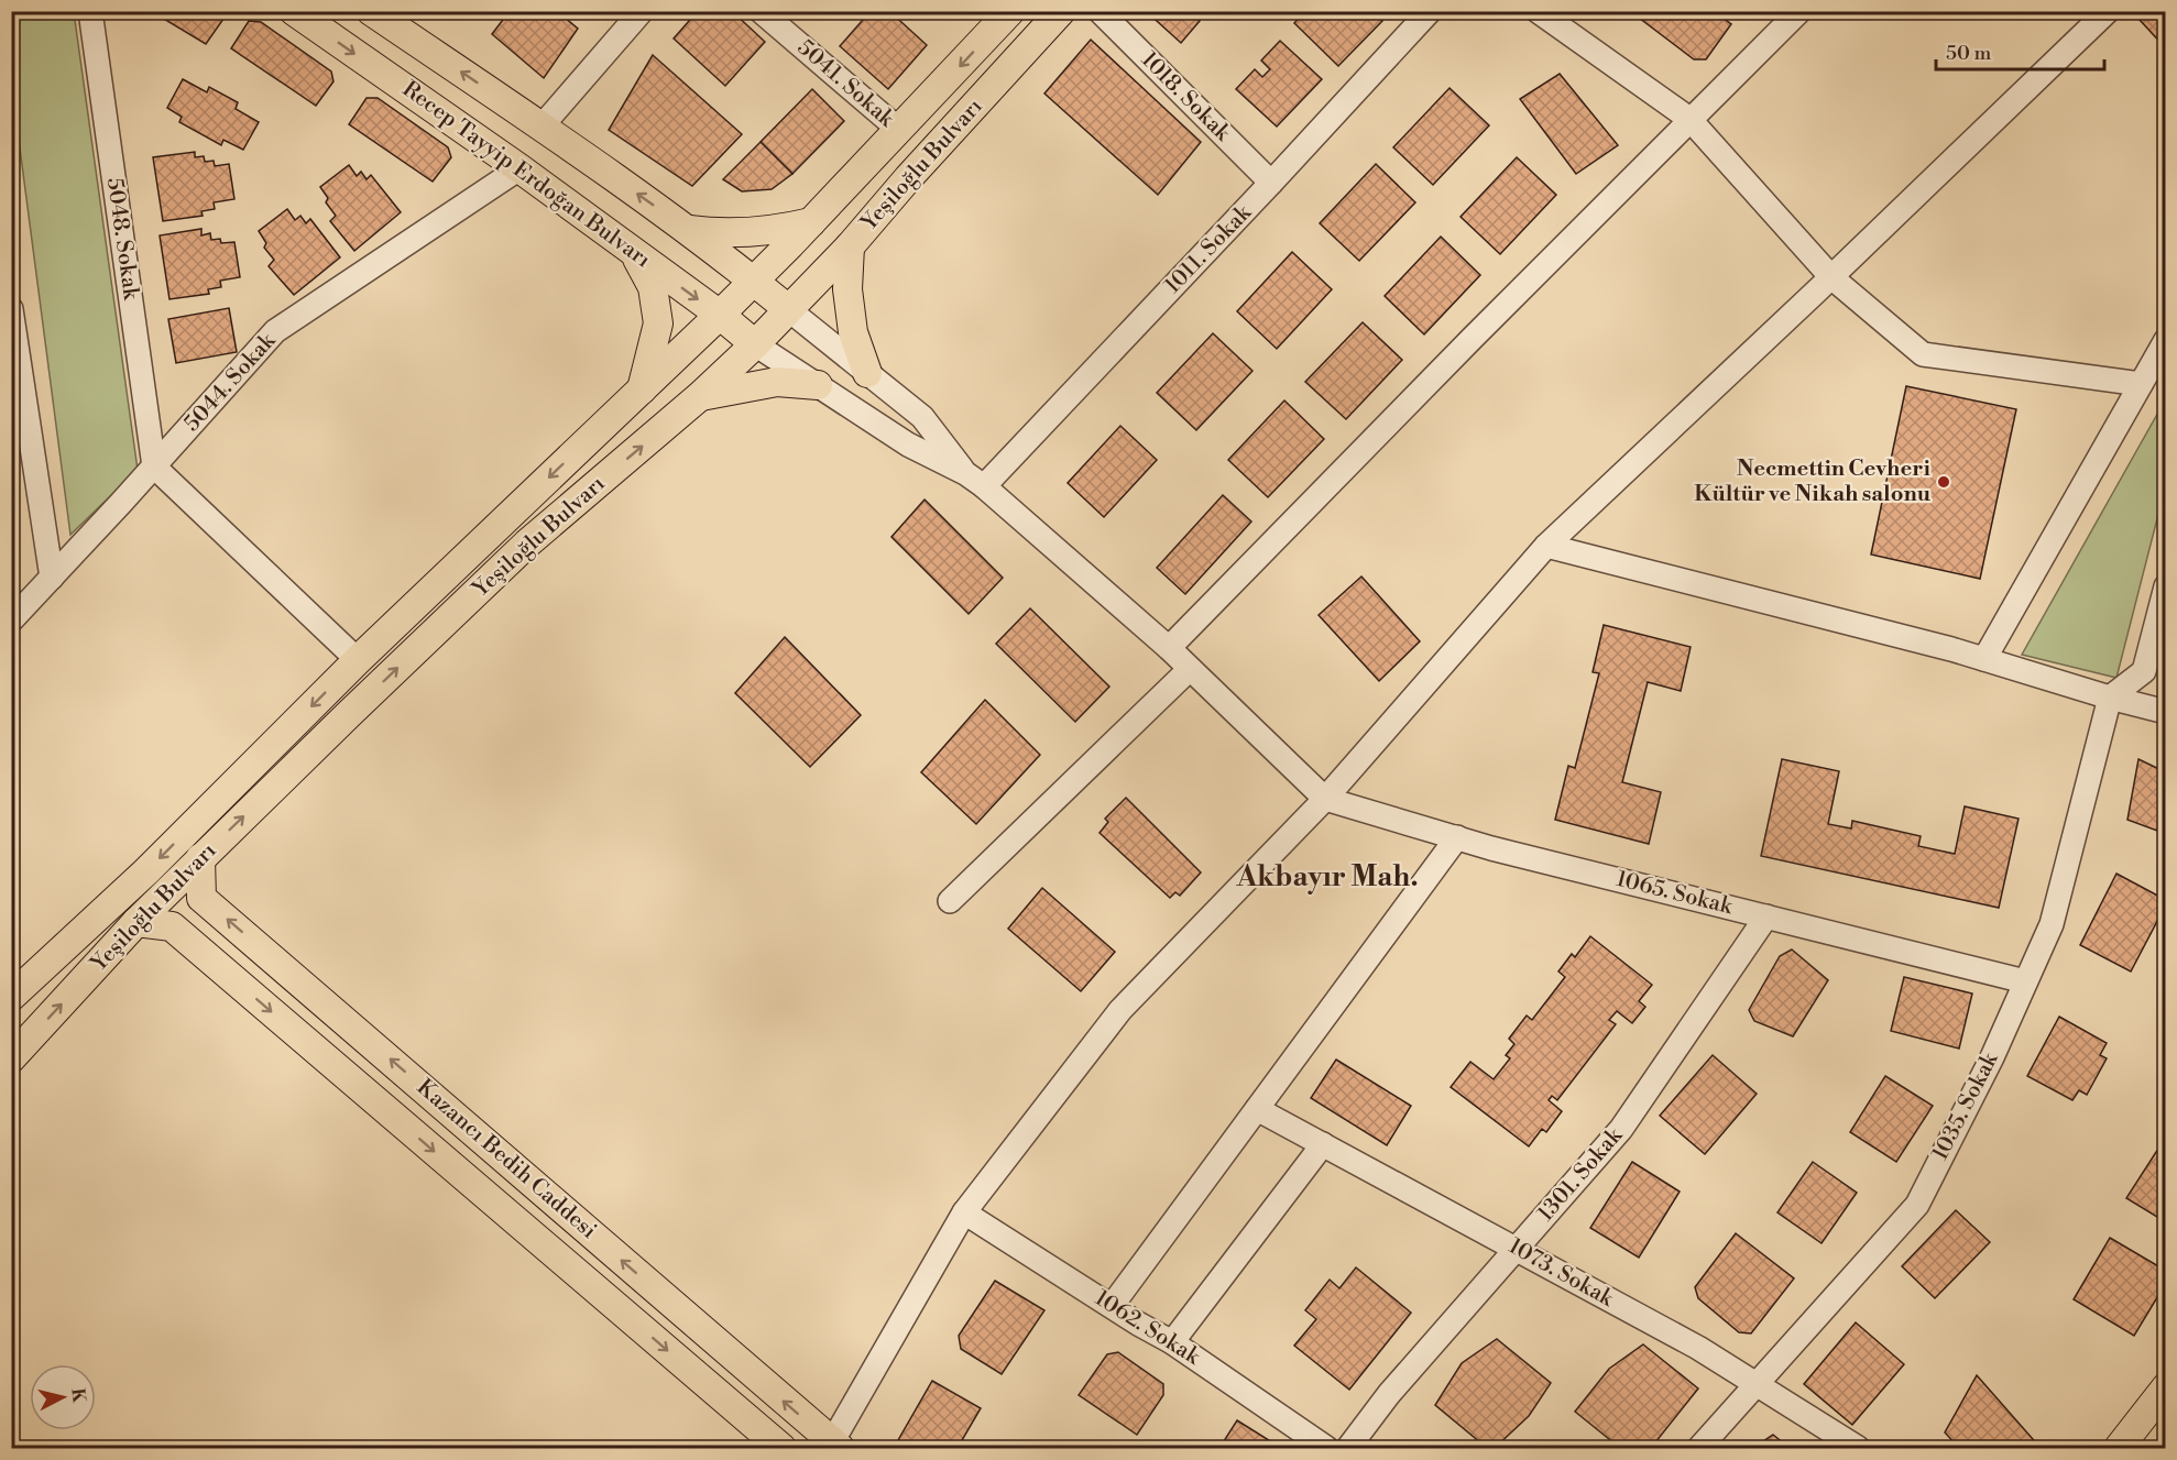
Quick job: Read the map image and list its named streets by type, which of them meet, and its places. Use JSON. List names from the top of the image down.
{
  "streets": {
    "main road": ["Yeşiloğlu Bulvarı", "Recep Tayyip Erdoğan Bulvarı", "Kazancı Bedih Caddesi"],
    "street": [
      "5041. Sokak",
      "1018. Sokak",
      "5048. Sokak",
      "1011. Sokak",
      "5044. Sokak",
      "1065. Sokak",
      "1035. Sokak",
      "1301. Sokak",
      "1073. Sokak",
      "1062. Sokak"
    ]
  },
  "crossings": [
    ["5041. Sokak", "Yeşiloğlu Bulvarı"],
    ["1018. Sokak", "1011. Sokak"],
    ["Yeşiloğlu Bulvarı", "Recep Tayyip Erdoğan Bulvarı"],
    ["Yeşiloğlu Bulvarı", "Kazancı Bedih Caddesi"],
    ["Recep Tayyip Erdoğan Bulvarı", "5044. Sokak"],
    ["5048. Sokak", "5044. Sokak"],
    ["1065. Sokak", "1035. Sokak"],
    ["1065. Sokak", "1301. Sokak"],
    ["1035. Sokak", "1073. Sokak"],
    ["1301. Sokak", "1073. Sokak"]
  ],
  "districts": ["Akbayır Mah."],
  "places": ["Necmettin Cevheri Kültür ve Nikah salonu"],
  "scale_bar": "50 m",
  "north": "right"
}
